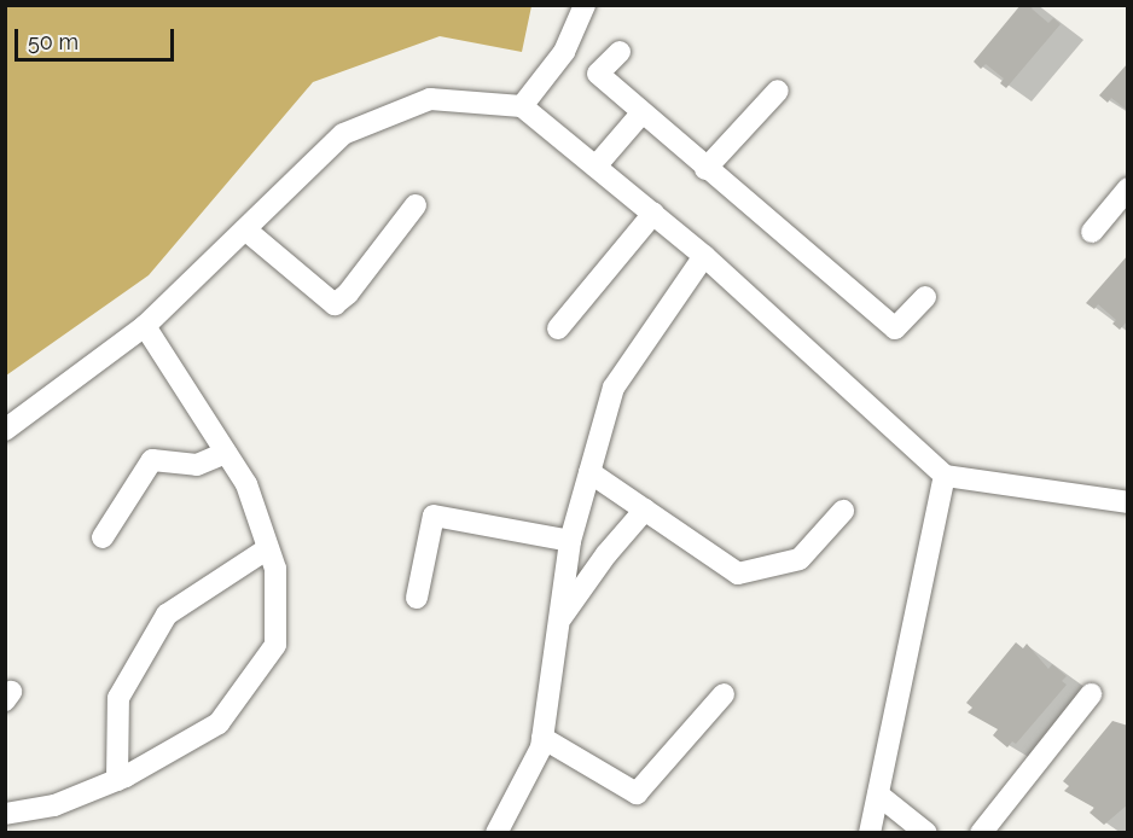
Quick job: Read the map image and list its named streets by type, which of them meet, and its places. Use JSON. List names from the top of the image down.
{
  "scale_bar": "50 m"
}
